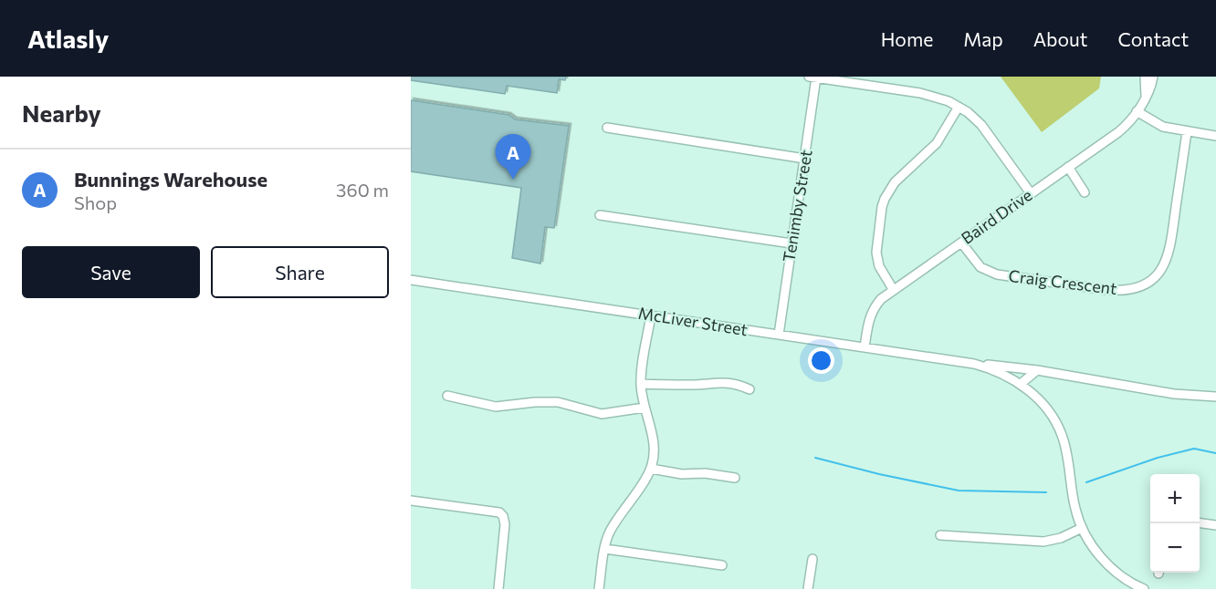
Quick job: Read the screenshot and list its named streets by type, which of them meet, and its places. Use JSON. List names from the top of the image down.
{
  "streets": {
    "street": [
      "Tenimby Street",
      "Baird Drive",
      "Craig Crescent",
      "McLiver Street"
    ]
  },
  "crossings": [
    ["Tenimby Street", "McLiver Street"],
    ["Baird Drive", "Craig Crescent"],
    ["Baird Drive", "McLiver Street"]
  ],
  "page": {
    "header": "Atlasly",
    "nav": [
      "Home",
      "Map",
      "About",
      "Contact"
    ],
    "heading": "Nearby",
    "pins": "A",
    "list": [
      {
        "mark": "A",
        "name": "Bunnings Warehouse",
        "note": "Shop",
        "value": "360 m"
      }
    ],
    "buttons": ["Save", "Share"],
    "map_buttons": ["+", "−"]
  }
}
